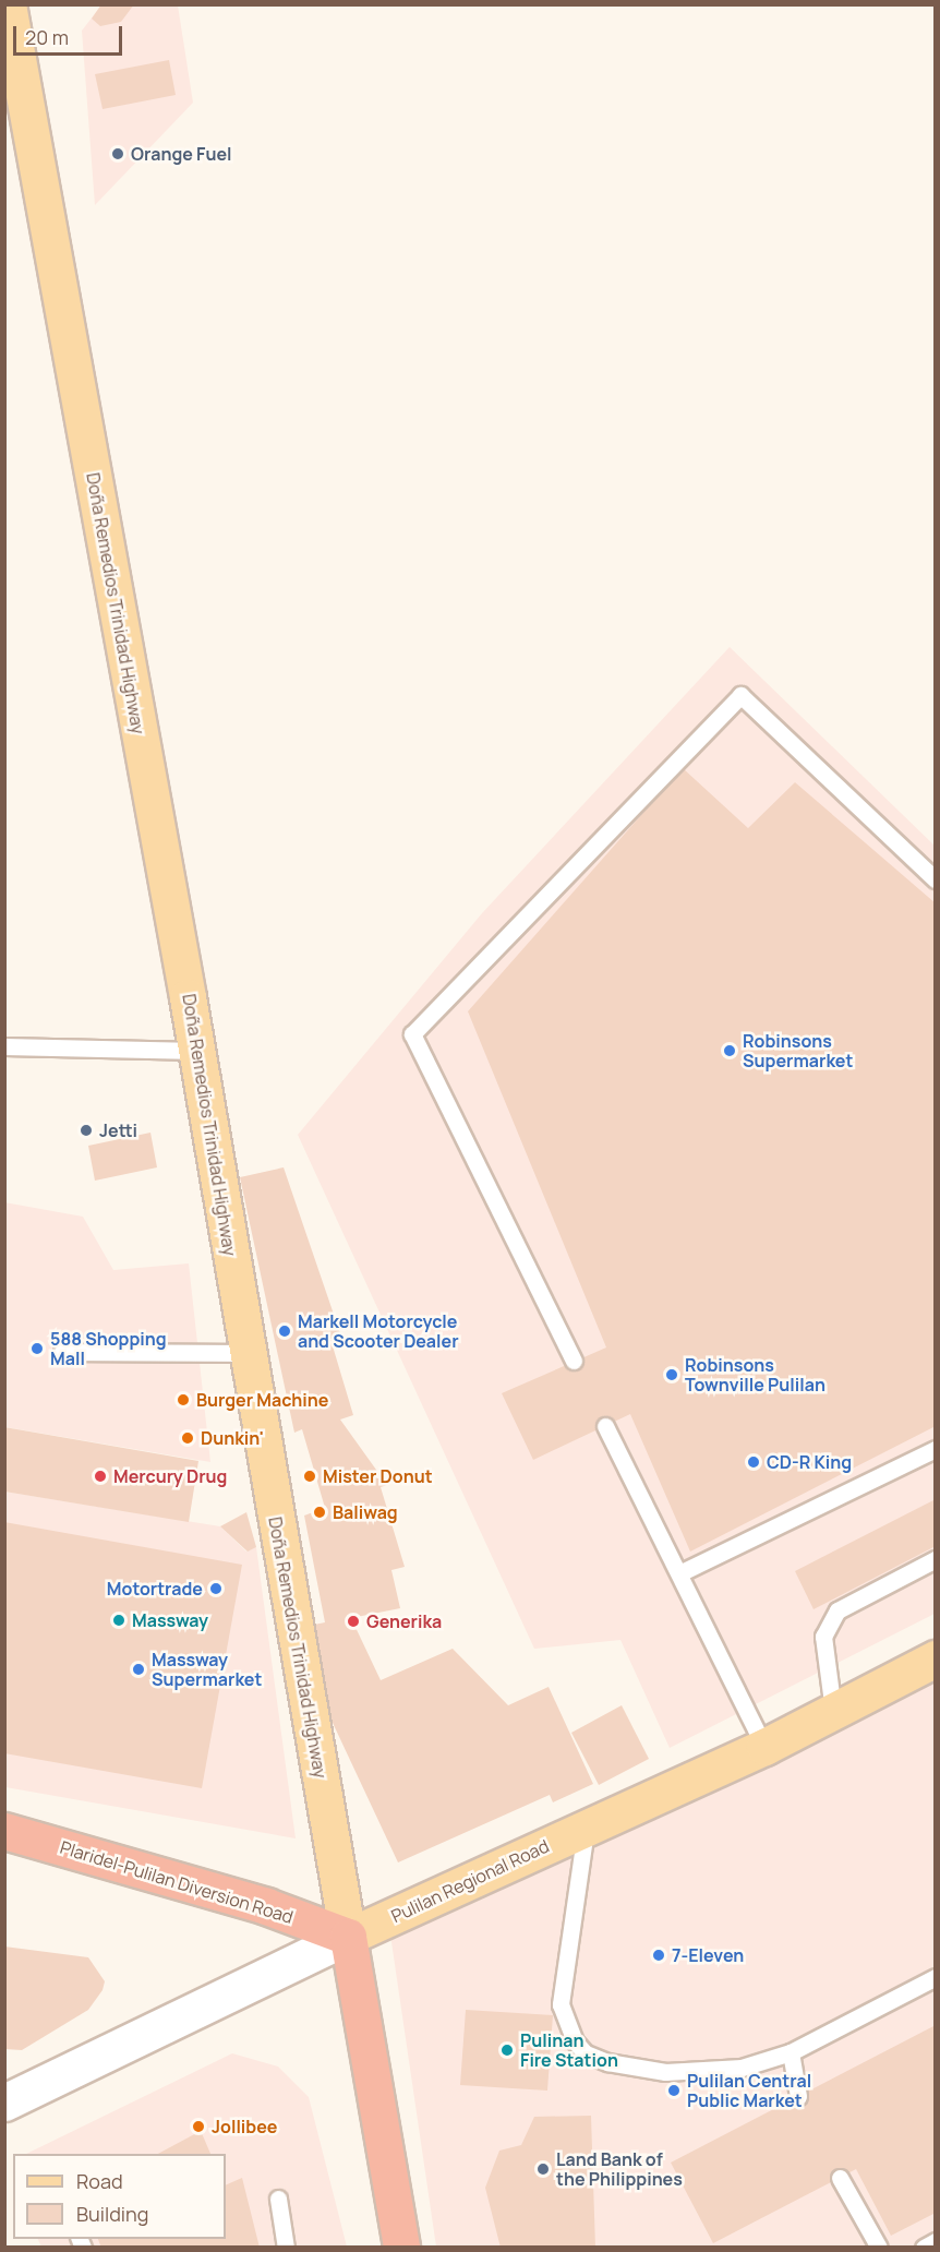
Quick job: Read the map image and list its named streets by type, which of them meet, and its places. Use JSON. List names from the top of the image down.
{
  "streets": {
    "highway": ["Doña Remedios Trinidad Highway", "Plaridel-Pulilan Diversion Road"],
    "main road": ["Pulilan Regional Road"]
  },
  "crossings": [
    ["Doña Remedios Trinidad Highway", "Pulilan Regional Road"],
    ["Doña Remedios Trinidad Highway", "Plaridel-Pulilan Diversion Road"],
    ["Pulilan Regional Road", "Plaridel-Pulilan Diversion Road"]
  ],
  "places": [
    "Orange Fuel",
    "Robinsons Supermarket",
    "Jetti",
    "Markell Motorcycle and Scooter Dealer",
    "588 Shopping Mall",
    "Robinsons Townville Pulilan",
    "Burger Machine",
    "Dunkin'",
    "CD-R King",
    "Mercury Drug",
    "Mister Donut",
    "Baliwag",
    "Motortrade",
    "Massway",
    "Generika",
    "Massway Supermarket",
    "7-Eleven",
    "Pulinan Fire Station",
    "Pulilan Central Public Market",
    "Jollibee",
    "Land Bank of the Philippines"
  ],
  "legend": ["Road", "Building"],
  "scale_bar": "20 m"
}
